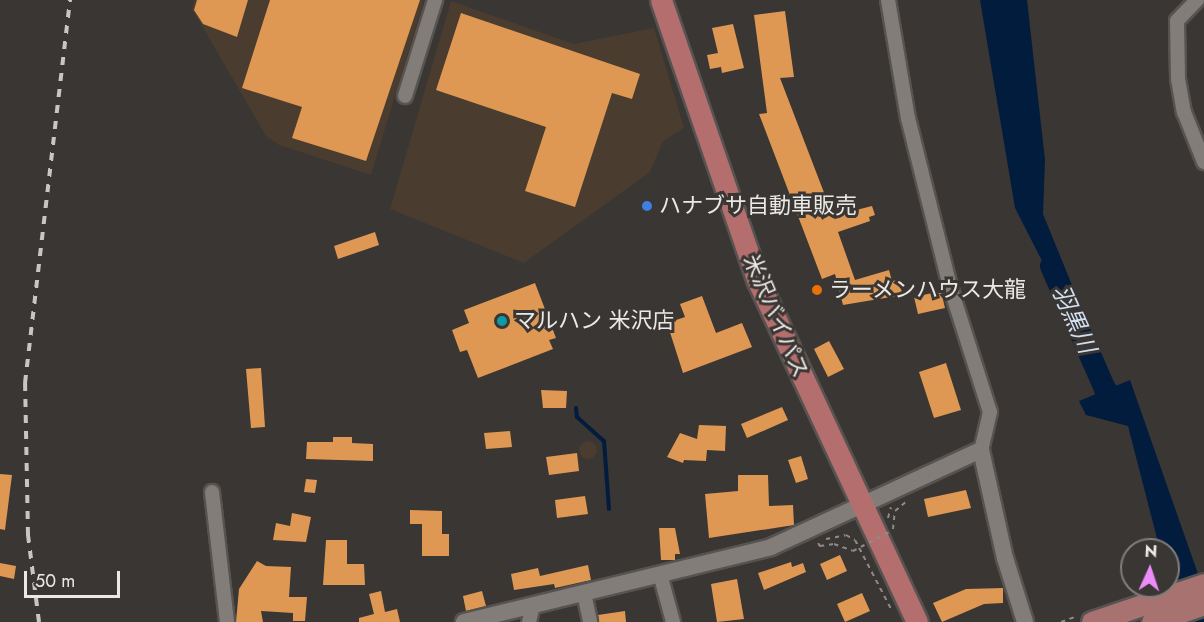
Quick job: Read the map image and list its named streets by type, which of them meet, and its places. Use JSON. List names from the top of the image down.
{
  "streets": {
    "highway": ["米沢バイパス"]
  },
  "water": ["羽黒川"],
  "places": ["ハナブサ自動車販売", "ラーメンハウス大龍", "マルハン 米沢店"],
  "scale_bar": "50 m",
  "north": "top"
}
